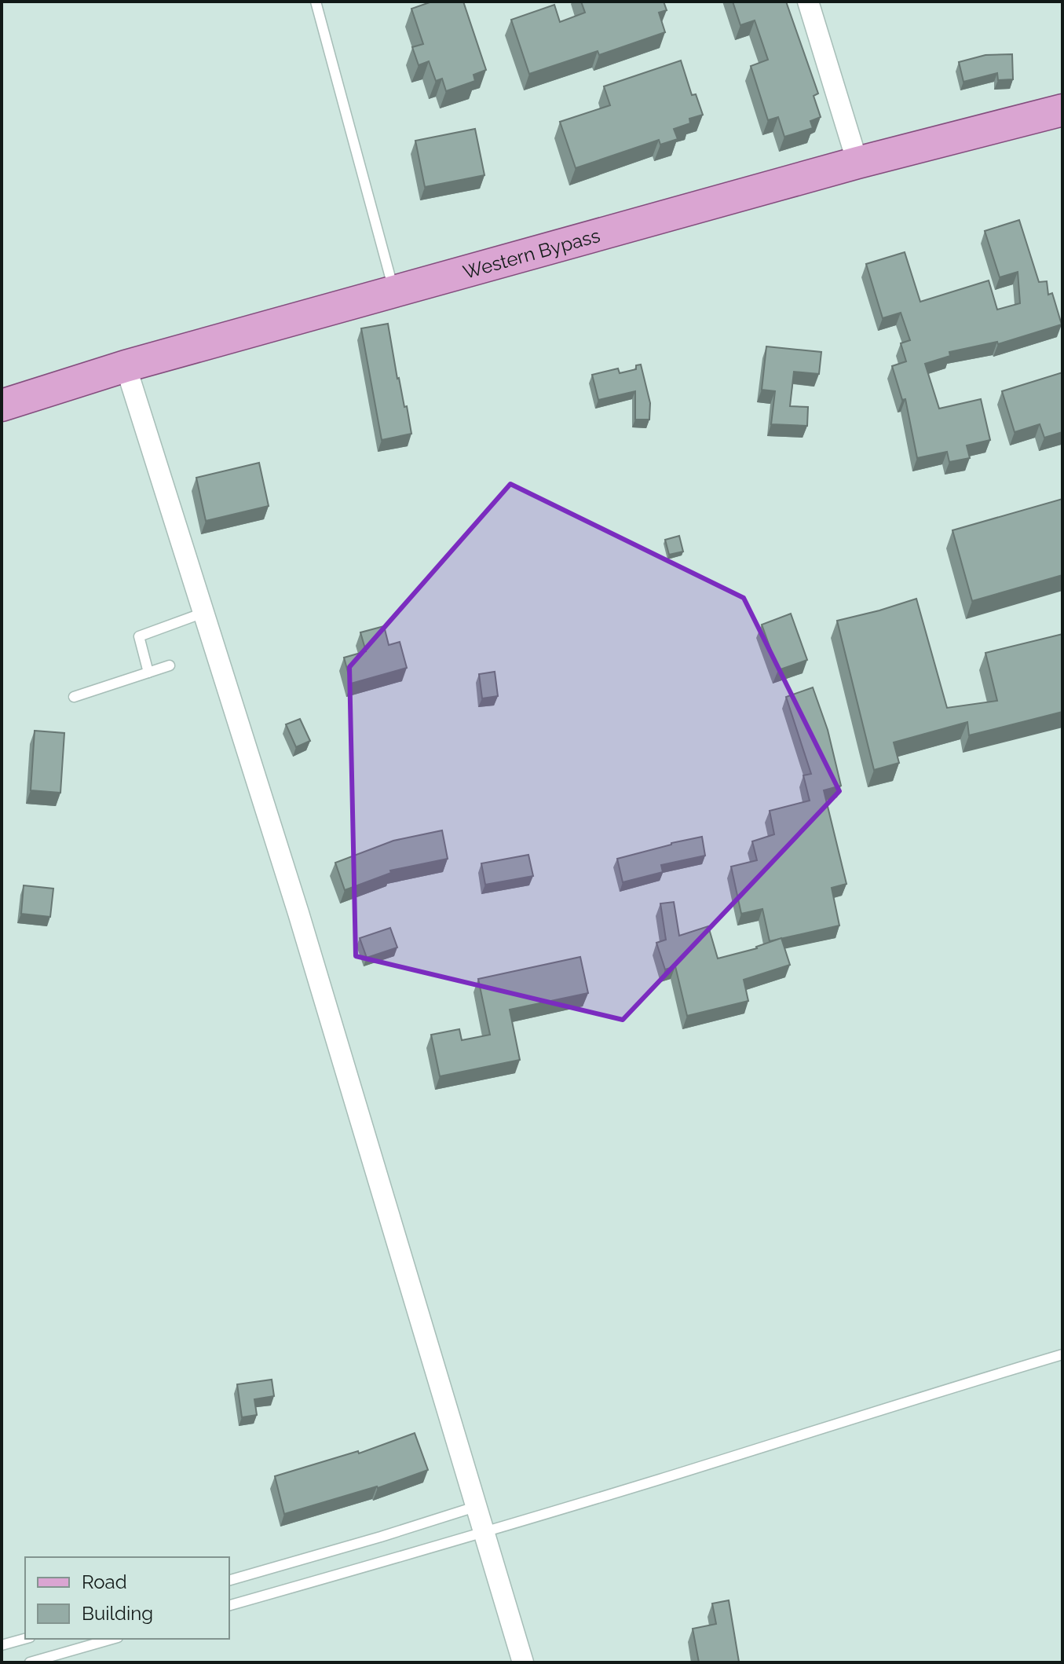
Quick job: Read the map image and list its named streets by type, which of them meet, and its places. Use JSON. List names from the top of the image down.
{
  "streets": {
    "main road": ["Western Bypass"]
  },
  "legend": ["Road", "Building"]
}
